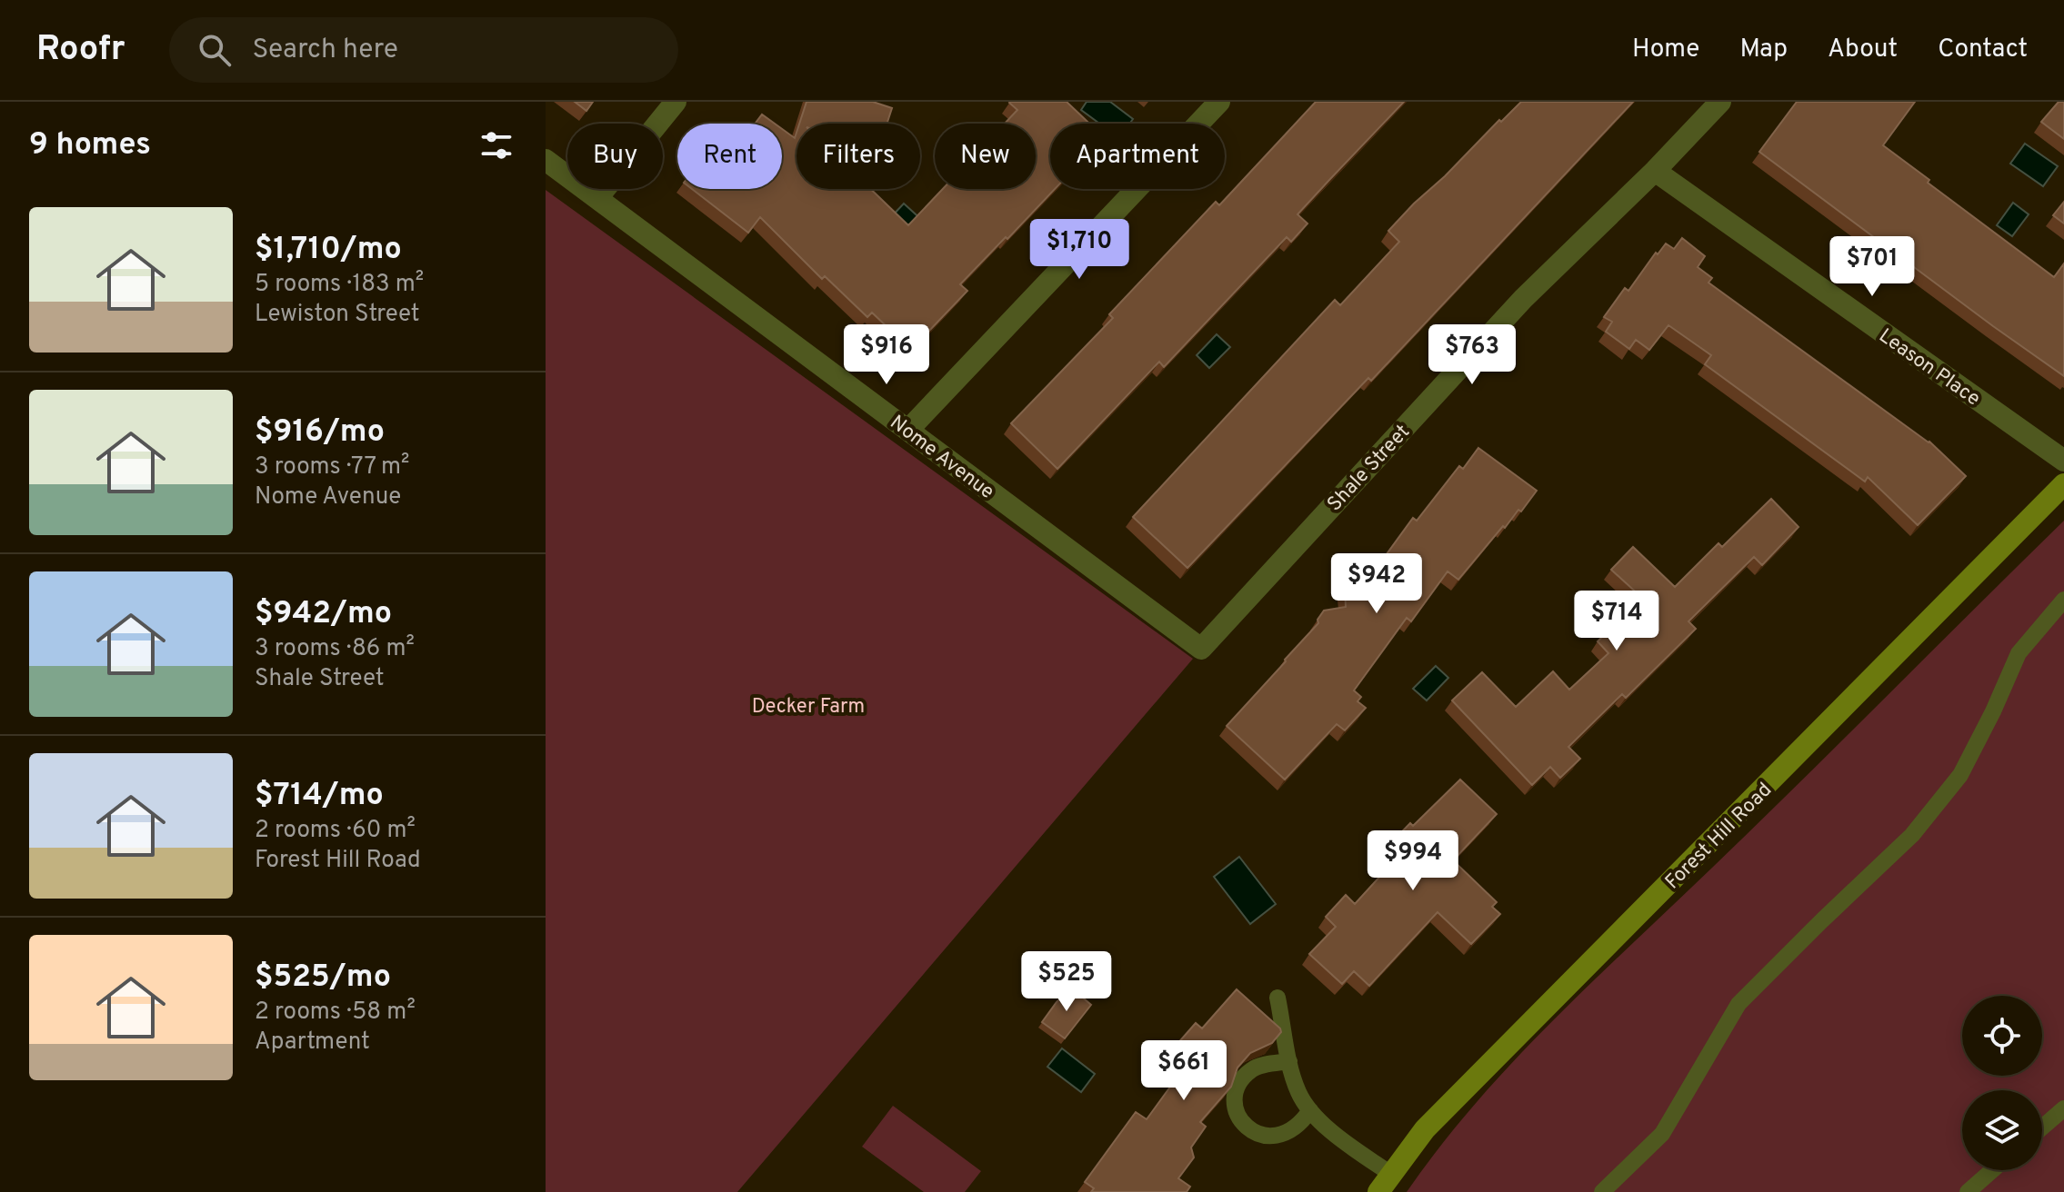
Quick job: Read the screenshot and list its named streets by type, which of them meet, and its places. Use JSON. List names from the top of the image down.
{
  "streets": {
    "street": [
      "Leason Place",
      "Nome Avenue",
      "Shale Street",
      "Forest Hill Road"
    ]
  },
  "crossings": [
    ["Leason Place", "Shale Street"],
    ["Nome Avenue", "Shale Street"]
  ],
  "parks": ["Decker Farm"],
  "page": {
    "header": "Roofr",
    "search": "Search here",
    "nav": [
      "Home",
      "Map",
      "About",
      "Contact"
    ],
    "heading": "9 homes",
    "chip": [
      "Buy",
      "Rent",
      "Filters",
      "New",
      "Apartment"
    ],
    "list": [
      {
        "name": "$1,710/mo",
        "note": "5 rooms · 183 m² · Lewiston Street"
      },
      {
        "name": "$916/mo",
        "note": "3 rooms · 77 m² · Nome Avenue"
      },
      {
        "name": "$942/mo",
        "note": "3 rooms · 86 m² · Shale Street"
      },
      {
        "name": "$714/mo",
        "note": "2 rooms · 60 m² · Forest Hill Road"
      },
      {
        "name": "$525/mo",
        "note": "2 rooms · 58 m² · Apartment"
      }
    ],
    "price": [
      "$1,710",
      "$701",
      "$916",
      "$763",
      "$942",
      "$714",
      "$994",
      "$525",
      "$661"
    ]
  }
}
